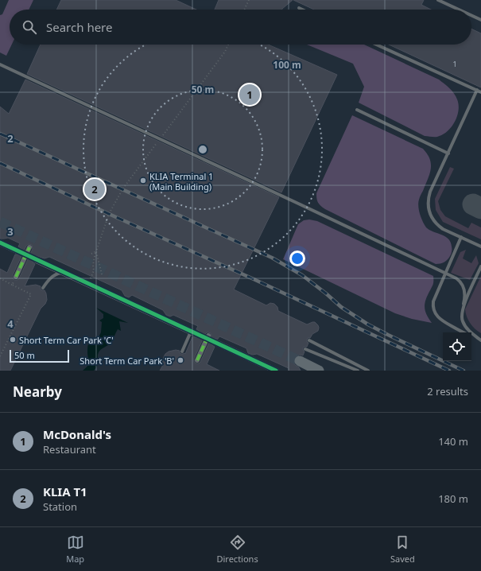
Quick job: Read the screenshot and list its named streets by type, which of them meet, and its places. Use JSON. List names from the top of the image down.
{
  "places": ["KLIA Terminal 1 (Main Building)", "Short Term Car Park 'C'", "Short Term Car Park 'B'"],
  "house_numbers": ["1"],
  "scale_bar": "50 m",
  "page": {
    "search": "Search here",
    "pins": ["1", "2"],
    "scale": "50 m",
    "heading": ["Nearby", "2 results"],
    "list": [
      {
        "mark": "1",
        "name": "McDonald's",
        "note": "Restaurant",
        "value": "140 m"
      },
      {
        "mark": "2",
        "name": "KLIA T1",
        "note": "Station",
        "value": "180 m"
      }
    ],
    "nav": ["Map", "Directions", "Saved"]
  },
  "grid": {
    "rows": ["2", "3", "4"]
  },
  "rings": ["100 m", "50 m"]
}
